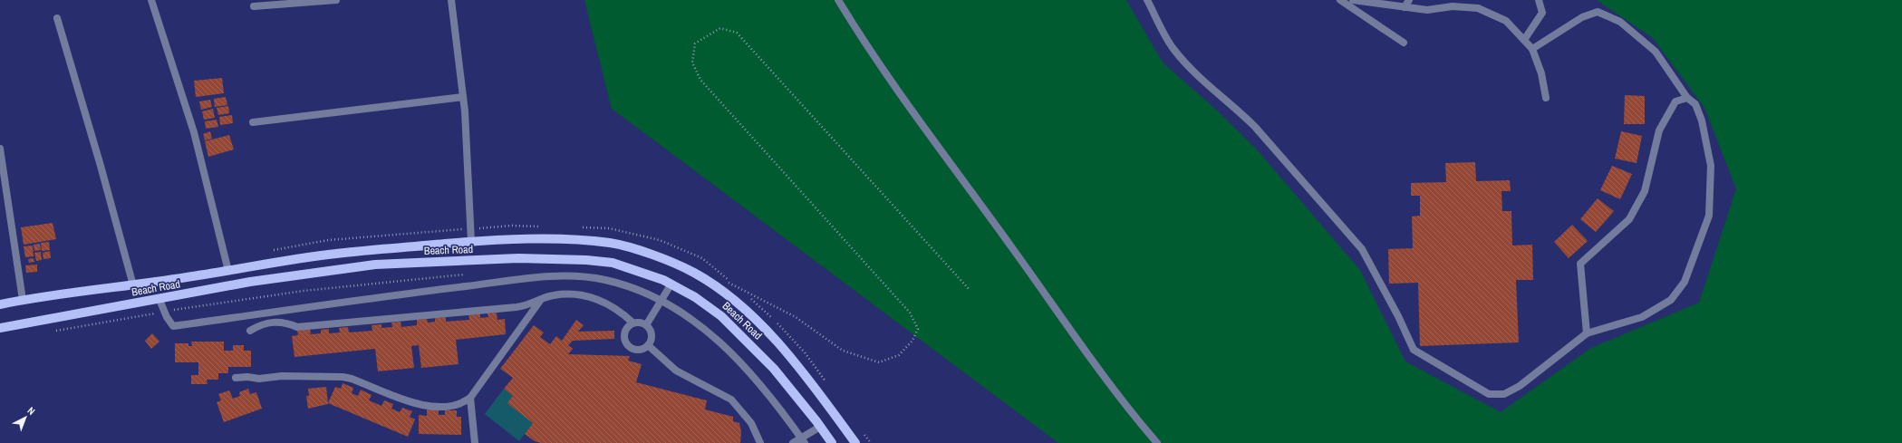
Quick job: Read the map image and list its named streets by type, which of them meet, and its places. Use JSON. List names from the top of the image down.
{
  "streets": {
    "main road": ["Beach Road"]
  },
  "north": "top right"
}
